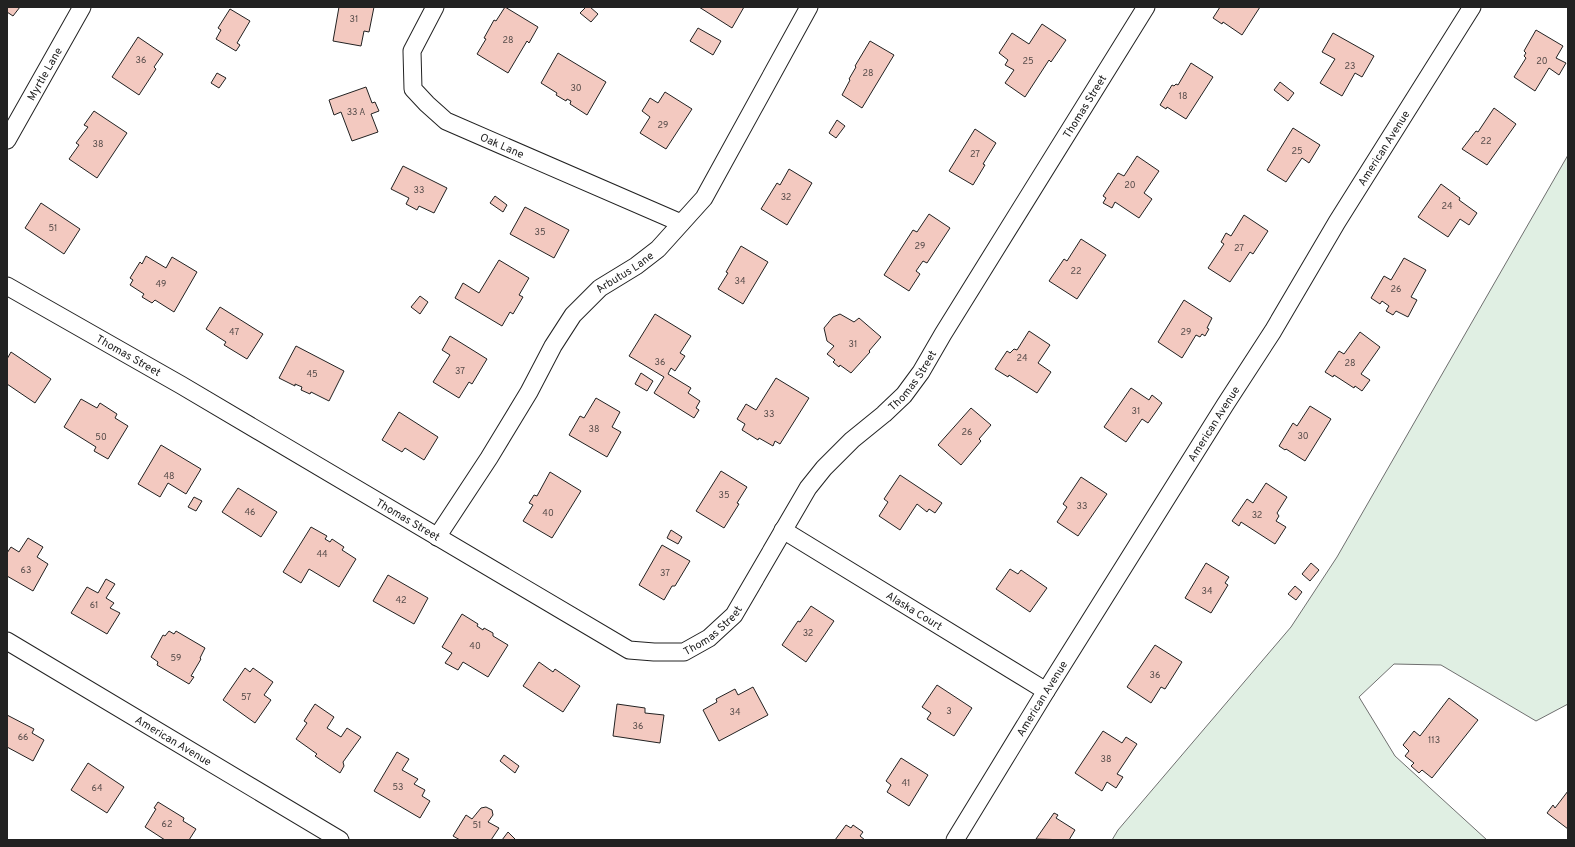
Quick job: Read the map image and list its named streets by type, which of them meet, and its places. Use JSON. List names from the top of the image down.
{
  "streets": {
    "street": [
      "Myrtle Lane",
      "Thomas Street",
      "Oak Lane",
      "American Avenue",
      "Arbutus Lane",
      "Alaska Court"
    ]
  },
  "crossings": [
    ["Thomas Street", "Arbutus Lane"],
    ["Thomas Street", "Alaska Court"],
    ["Oak Lane", "Arbutus Lane"],
    ["American Avenue", "Alaska Court"]
  ],
  "house_numbers": [
    "31",
    "28",
    "36",
    "25",
    "20",
    "23",
    "28",
    "30",
    "18",
    "33 A",
    "29",
    "22",
    "38",
    "25",
    "27",
    "20",
    "33",
    "32",
    "24",
    "51",
    "35",
    "29",
    "27",
    "22",
    "34",
    "49",
    "26",
    "47",
    "29",
    "31",
    "24",
    "36",
    "28",
    "37",
    "45",
    "31",
    "33",
    "38",
    "26",
    "30",
    "50",
    "48",
    "35",
    "33",
    "46",
    "40",
    "32",
    "44",
    "63",
    "37",
    "34",
    "42",
    "61",
    "32",
    "40",
    "59",
    "36",
    "57",
    "3",
    "34",
    "36",
    "66",
    "113",
    "38",
    "41",
    "53",
    "64",
    "62",
    "51"
  ]
}
